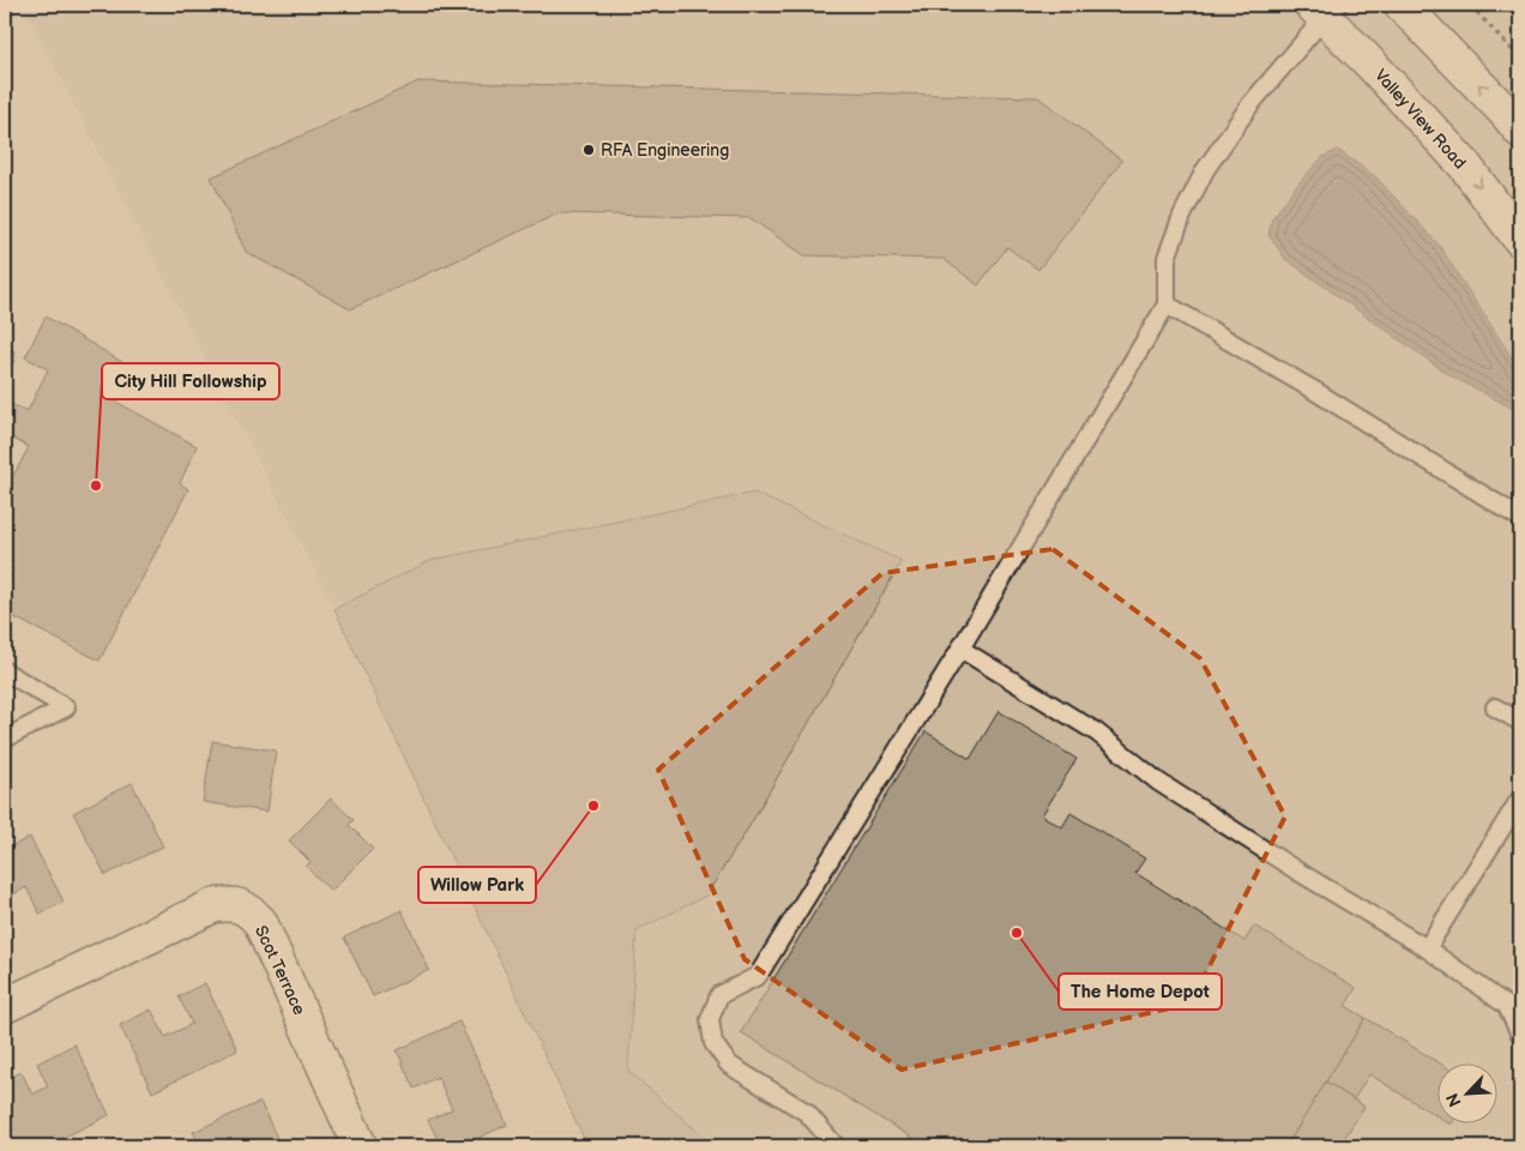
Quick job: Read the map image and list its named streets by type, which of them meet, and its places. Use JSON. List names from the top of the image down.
{
  "streets": {
    "street": ["Valley View Road", "Scot Terrace"]
  },
  "places": [
    "RFA Engineering",
    "City Hill Followship",
    "Willow Park",
    "The Home Depot"
  ],
  "north": "bottom left"
}
